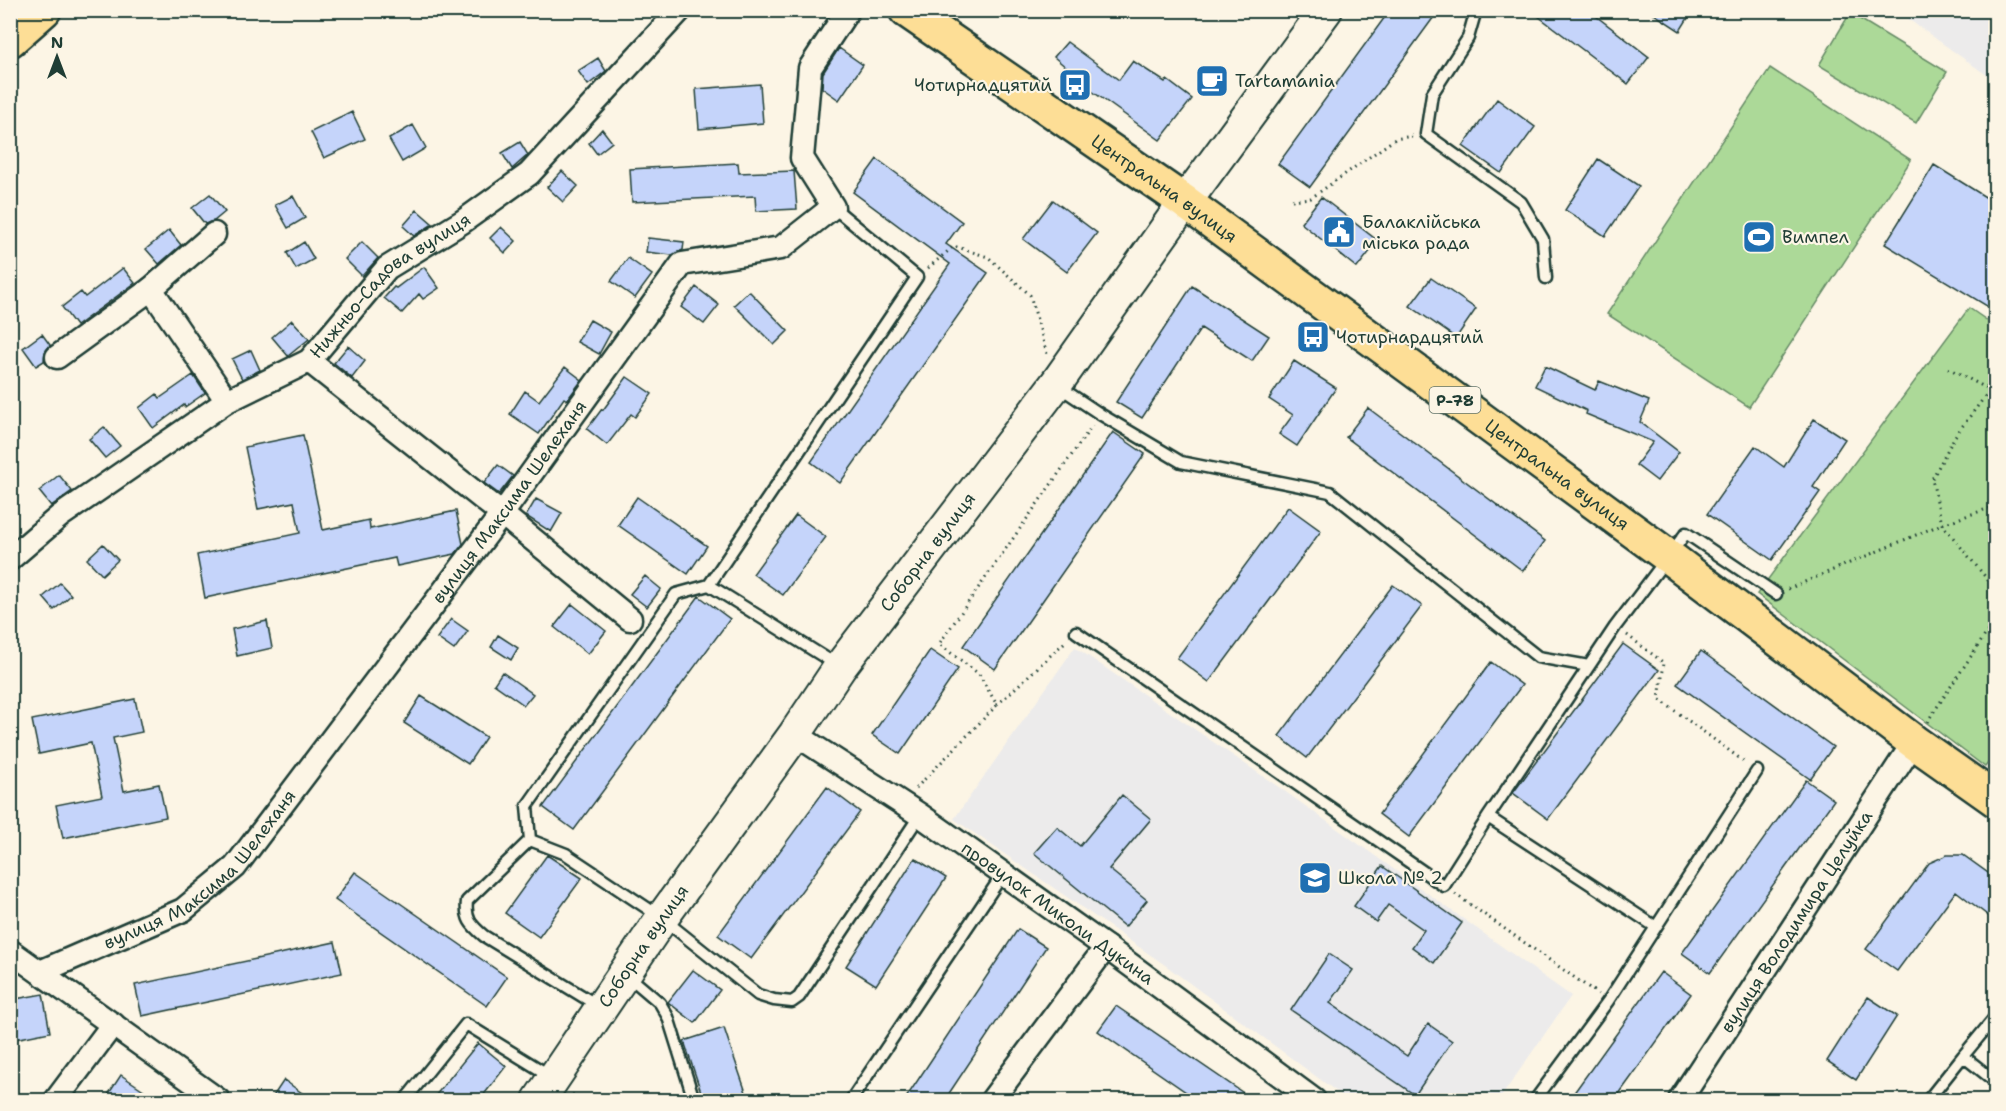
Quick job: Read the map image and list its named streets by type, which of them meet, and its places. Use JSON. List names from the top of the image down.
{
  "streets": {
    "main road": ["Центральна вулиця", "Р-78"],
    "street": [
      "Нижньо-Садова вулиця",
      "вулиця Максима Шелеханя",
      "Соборна вулиця",
      "провулок Миколи Дукина",
      "вулиця Володимира Целуйка"
    ]
  },
  "crossings": [
    ["Центральна вулиця", "Соборна вулиця"],
    ["Центральна вулиця", "вулиця Володимира Целуйка"],
    ["Соборна вулиця", "провулок Миколи Дукина"]
  ],
  "places": {
    "cafe": ["Tartamania"],
    "bus stop": ["Чотирнадцятий", "Чотирнардцятий"],
    "public building": ["Балаклійська міська рада"],
    "sports": ["Вимпел"],
    "school or university": ["Школа № 2"]
  },
  "north": "top"
}
